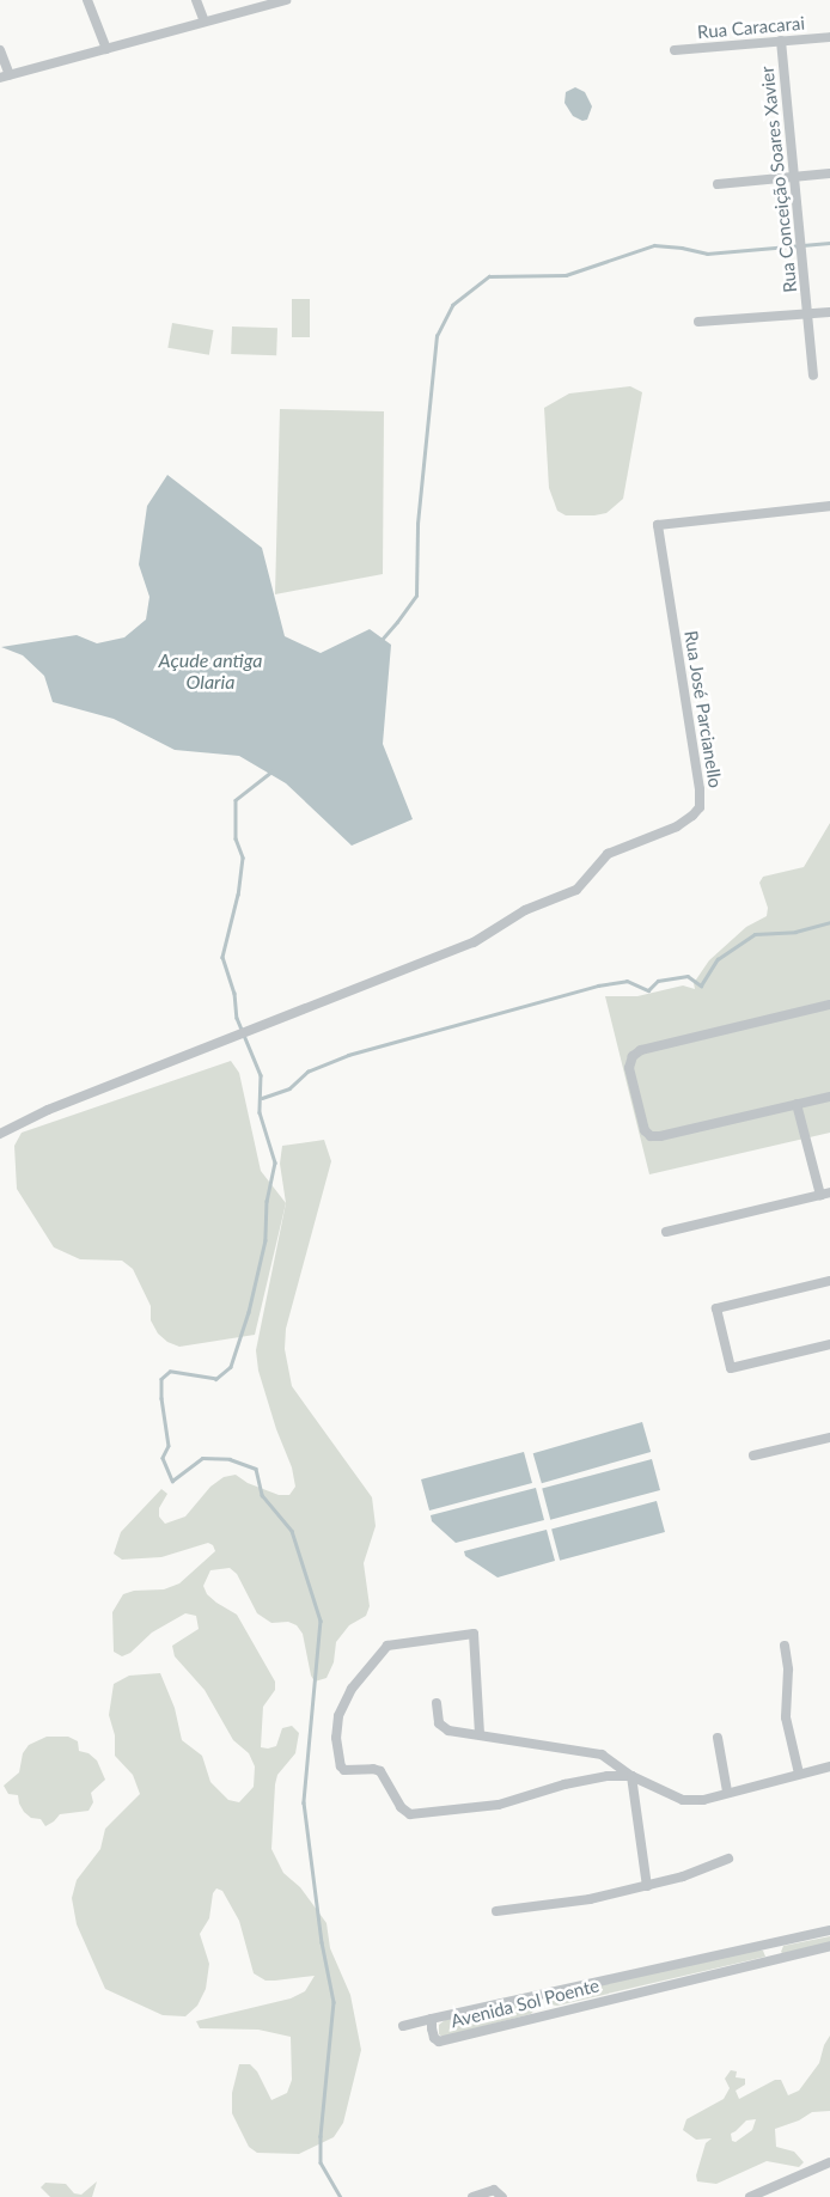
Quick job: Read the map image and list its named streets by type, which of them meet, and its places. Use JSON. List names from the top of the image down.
{
  "streets": {
    "street": [
      "Rua Caracarai",
      "Rua Conceição Soares Xavier",
      "Rua José Parcianello",
      "Avenida Sol Poente"
    ]
  },
  "crossings": [
    ["Rua Caracarai", "Rua Conceição Soares Xavier"]
  ],
  "water": ["Açude antiga Olaria"]
}
